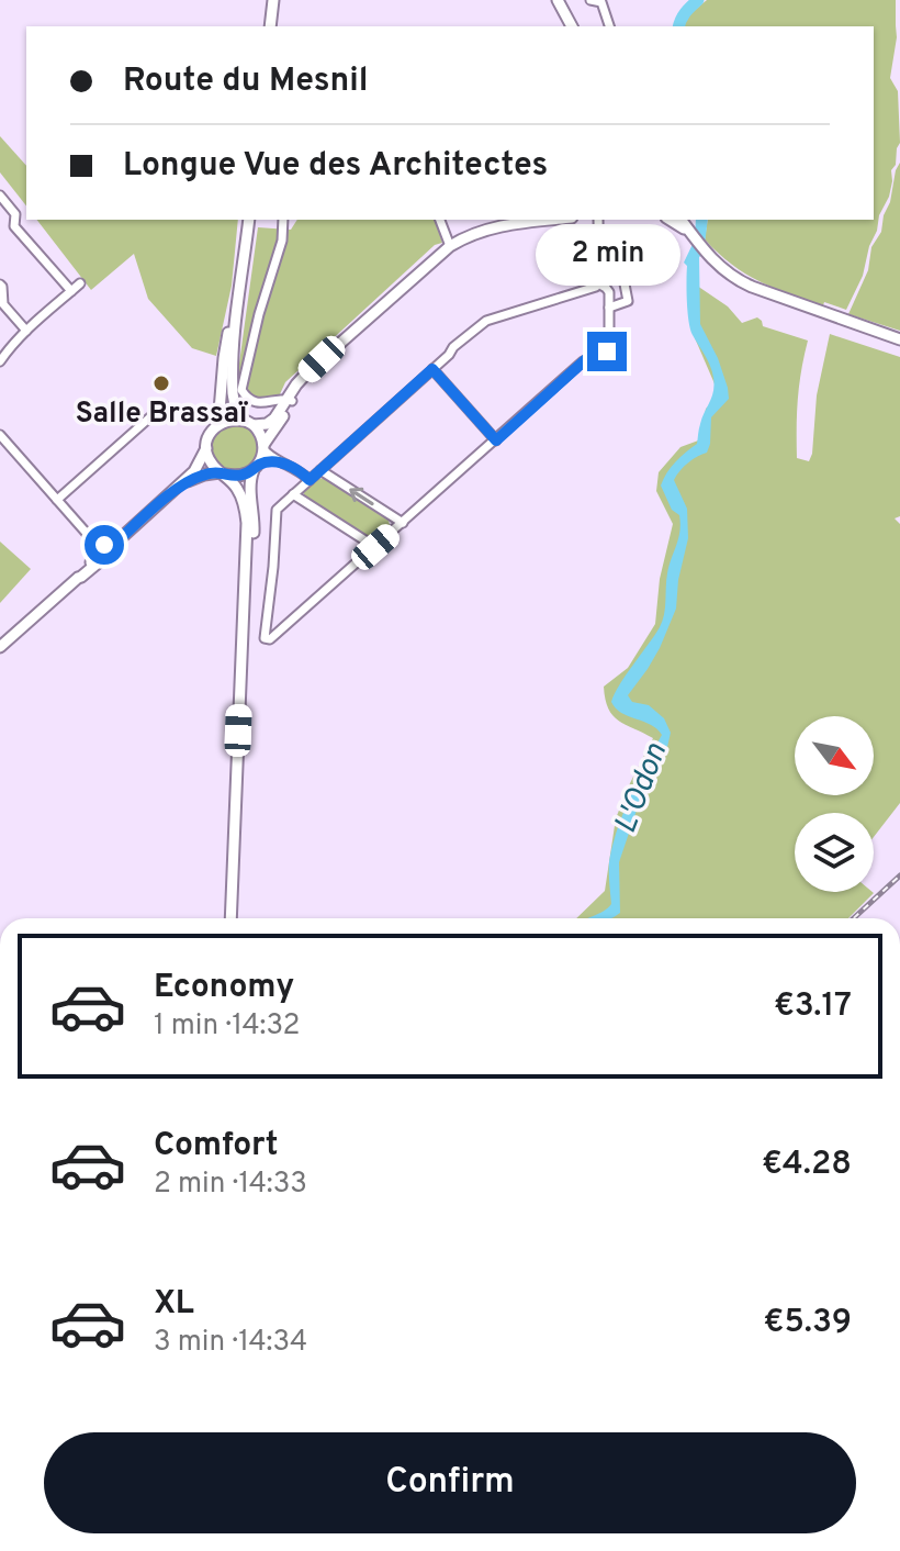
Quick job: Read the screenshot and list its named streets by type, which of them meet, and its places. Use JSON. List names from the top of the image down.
{
  "water": ["L'Odon"],
  "places": ["Salle Brassaï"],
  "north": "bottom right",
  "page": {
    "banner": ["Route du Mesnil", "Longue Vue des Architectes"],
    "bubble": "2 min",
    "list": [
      {
        "name": "Economy",
        "note": "1 min · 14:32",
        "value": "€3.17"
      },
      {
        "name": "Comfort",
        "note": "2 min · 14:33",
        "value": "€4.28"
      },
      {
        "name": "XL",
        "note": "3 min · 14:34",
        "value": "€5.39"
      }
    ],
    "buttons": "Confirm"
  }
}
